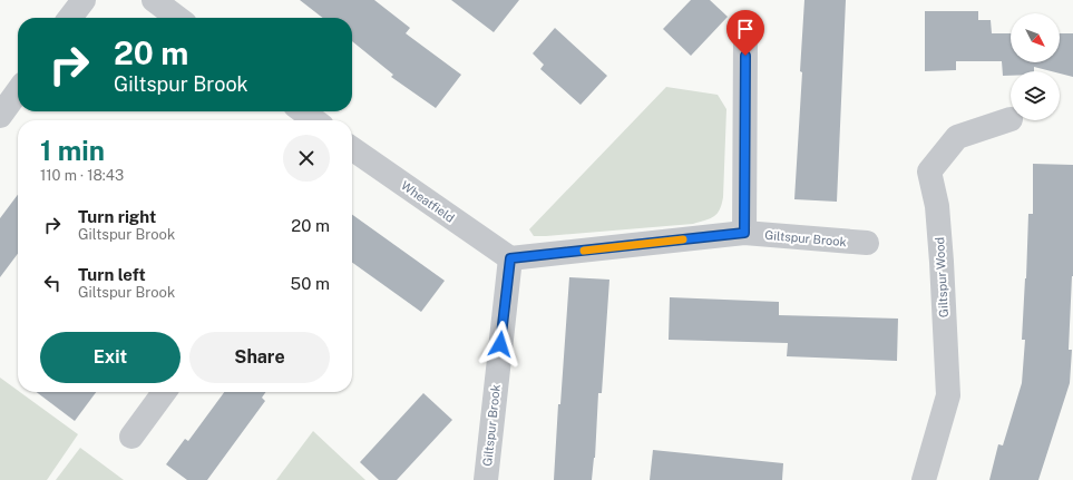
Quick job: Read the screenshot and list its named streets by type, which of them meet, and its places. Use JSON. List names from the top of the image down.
{
  "streets": {
    "street": ["Wheatfield", "Giltspur Brook", "Giltspur Wood"]
  },
  "crossings": [
    ["Wheatfield", "Giltspur Brook"]
  ],
  "north": "bottom right",
  "page": {
    "turn": ["20 m", "Giltspur Brook"],
    "heading": ["1 min", "110 m · 18:43"],
    "list": [
      {
        "name": "Turn right",
        "note": "Giltspur Brook",
        "value": "20 m"
      },
      {
        "name": "Turn left",
        "note": "Giltspur Brook",
        "value": "50 m"
      }
    ],
    "buttons": ["Exit", "Share"]
  }
}
